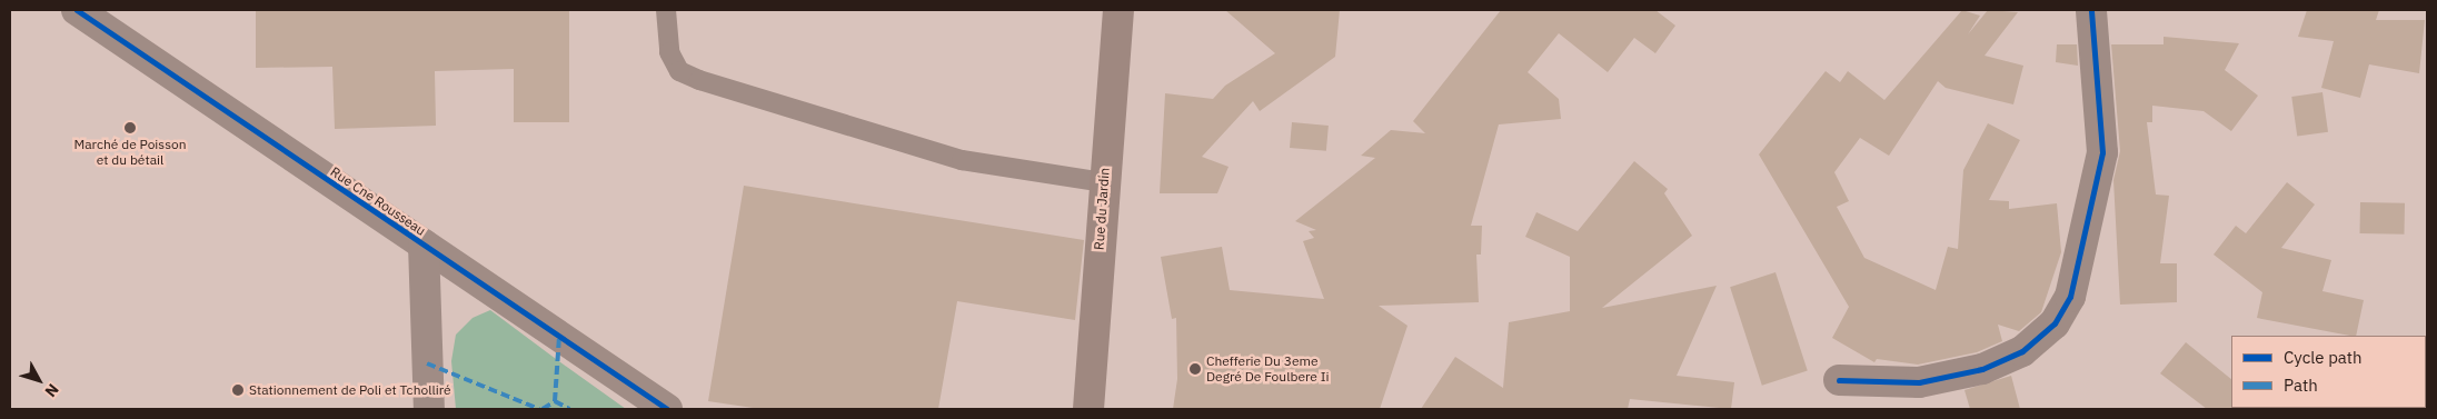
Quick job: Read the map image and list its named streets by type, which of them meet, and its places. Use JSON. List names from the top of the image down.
{
  "streets": {
    "main road": ["Rue du Jardin"],
    "street": ["Rue Cne Rousseau"]
  },
  "places": ["Marché de Poisson et du bétail", "Chefferie Du 3eme Degré De Foulbere Ii", "Stationnement de Poli et Tcholliré"],
  "legend": ["Cycle path", "Path"],
  "north": "bottom right"
}
